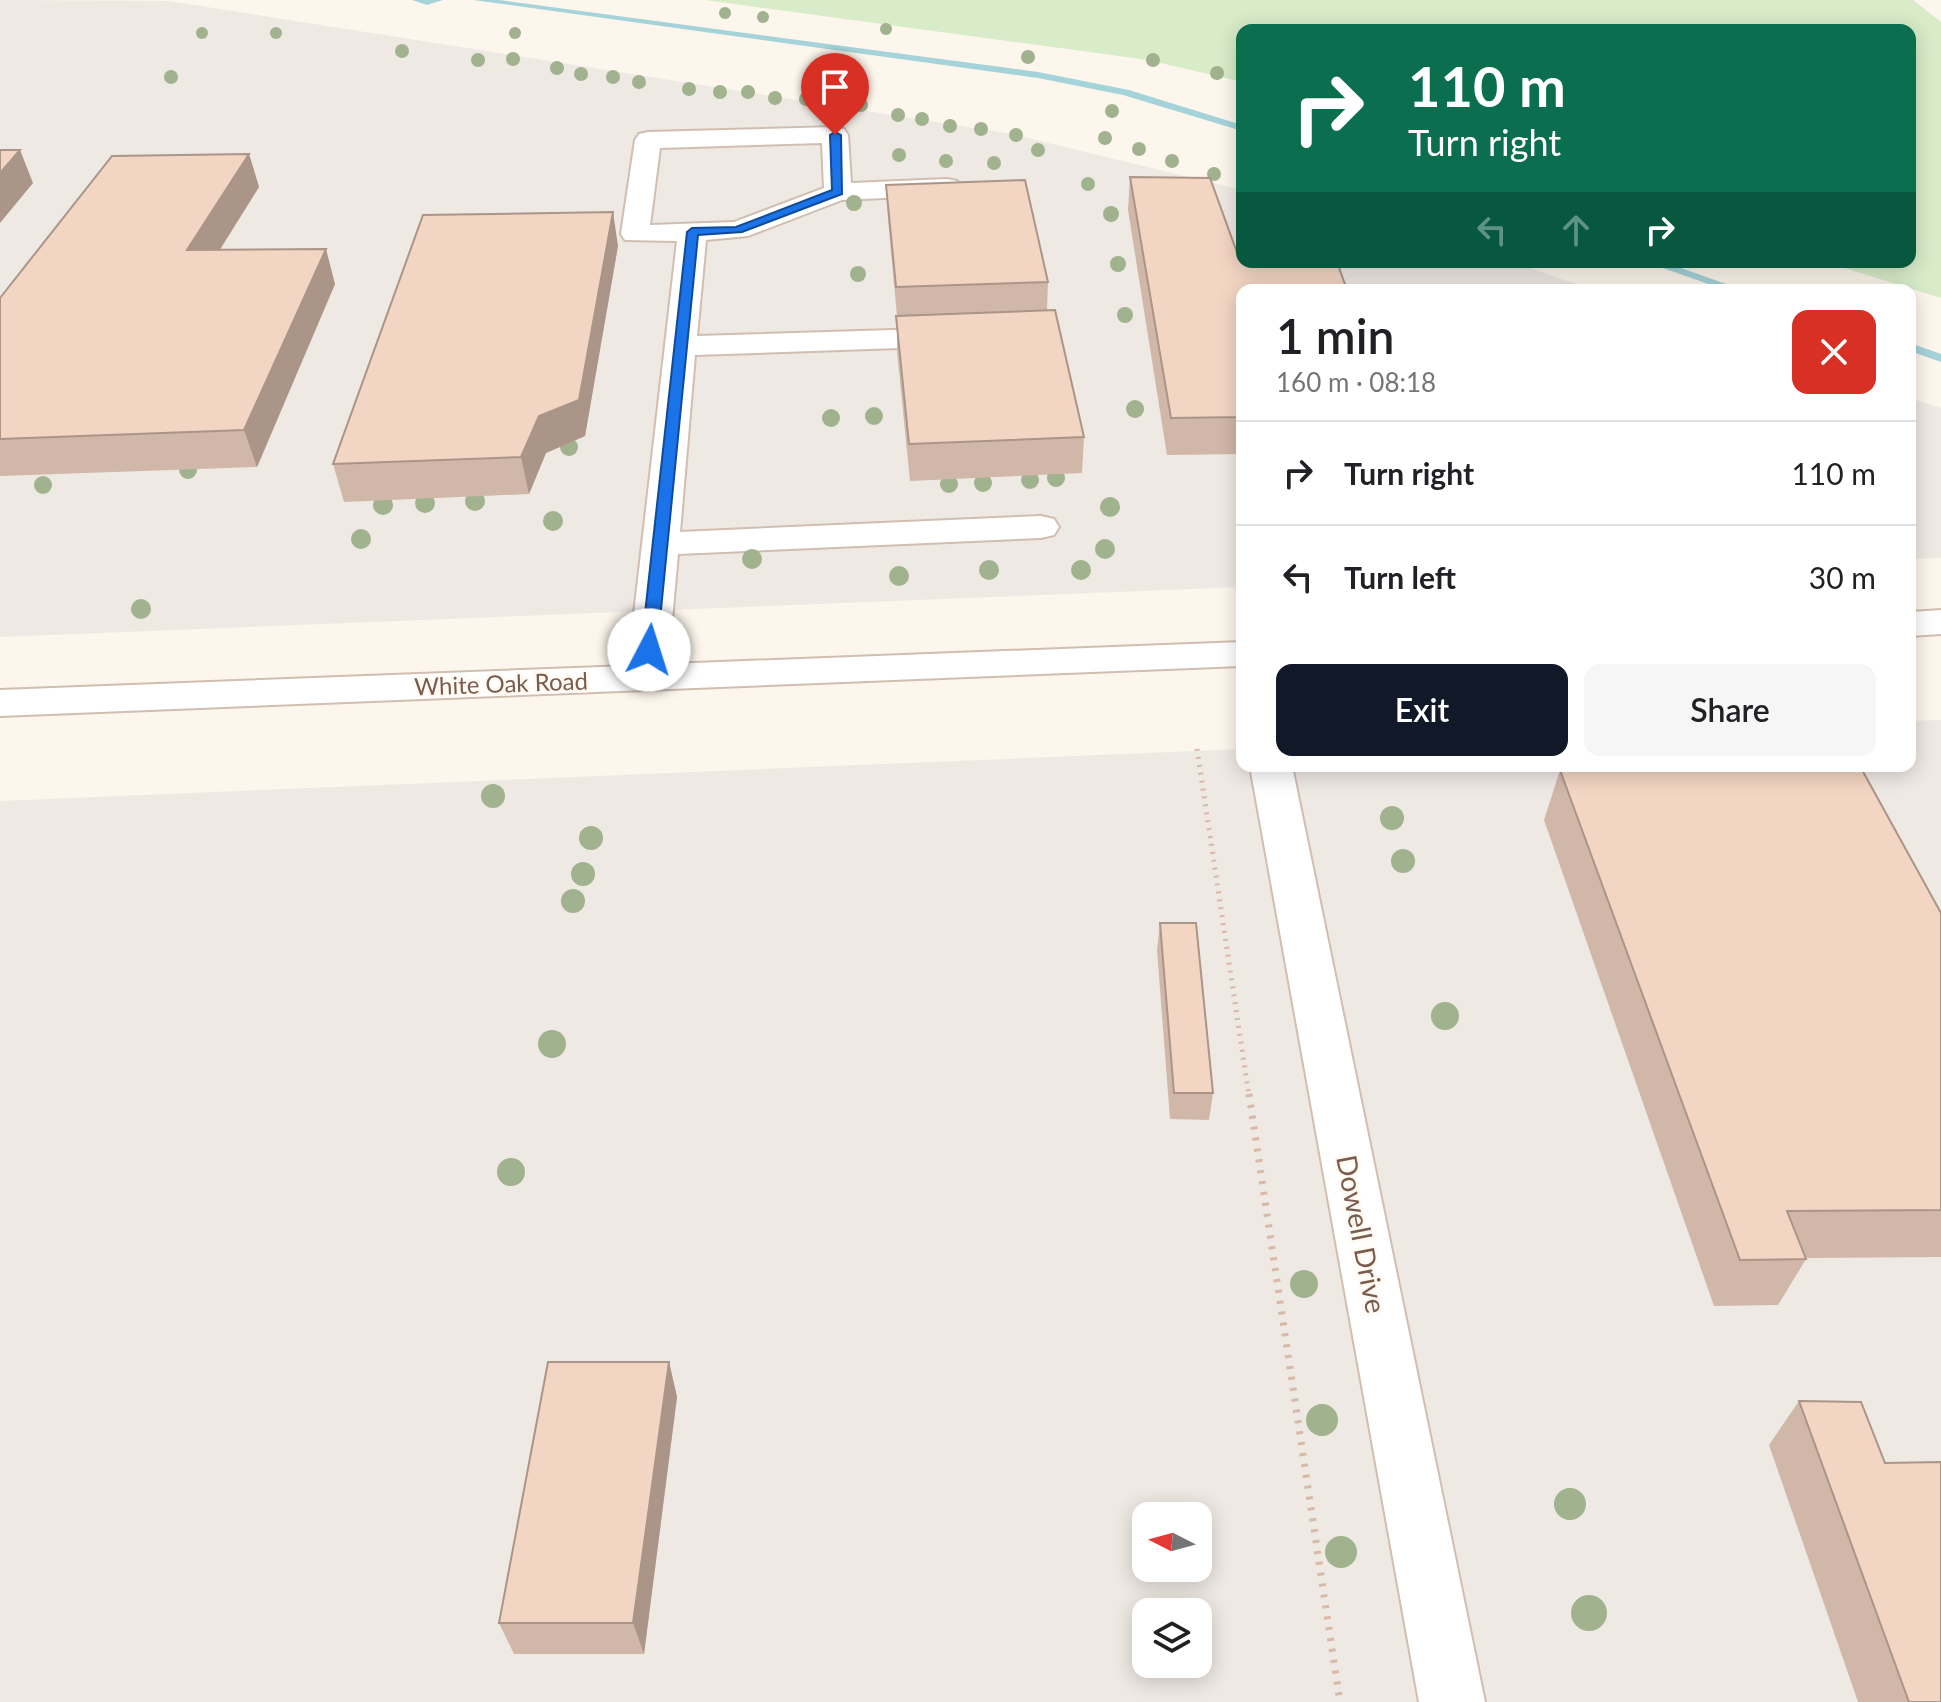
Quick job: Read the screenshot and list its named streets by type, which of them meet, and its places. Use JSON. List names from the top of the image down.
{
  "streets": {
    "street": ["White Oak Road", "Dowell Drive"]
  },
  "north": "left",
  "page": {
    "turn": ["110 m", "Turn right"],
    "heading": ["1 min", "160 m · 08:18"],
    "list": [
      {
        "name": "Turn right",
        "value": "110 m"
      },
      {
        "name": "Turn left",
        "value": "30 m"
      }
    ],
    "buttons": ["Exit", "Share"]
  }
}
